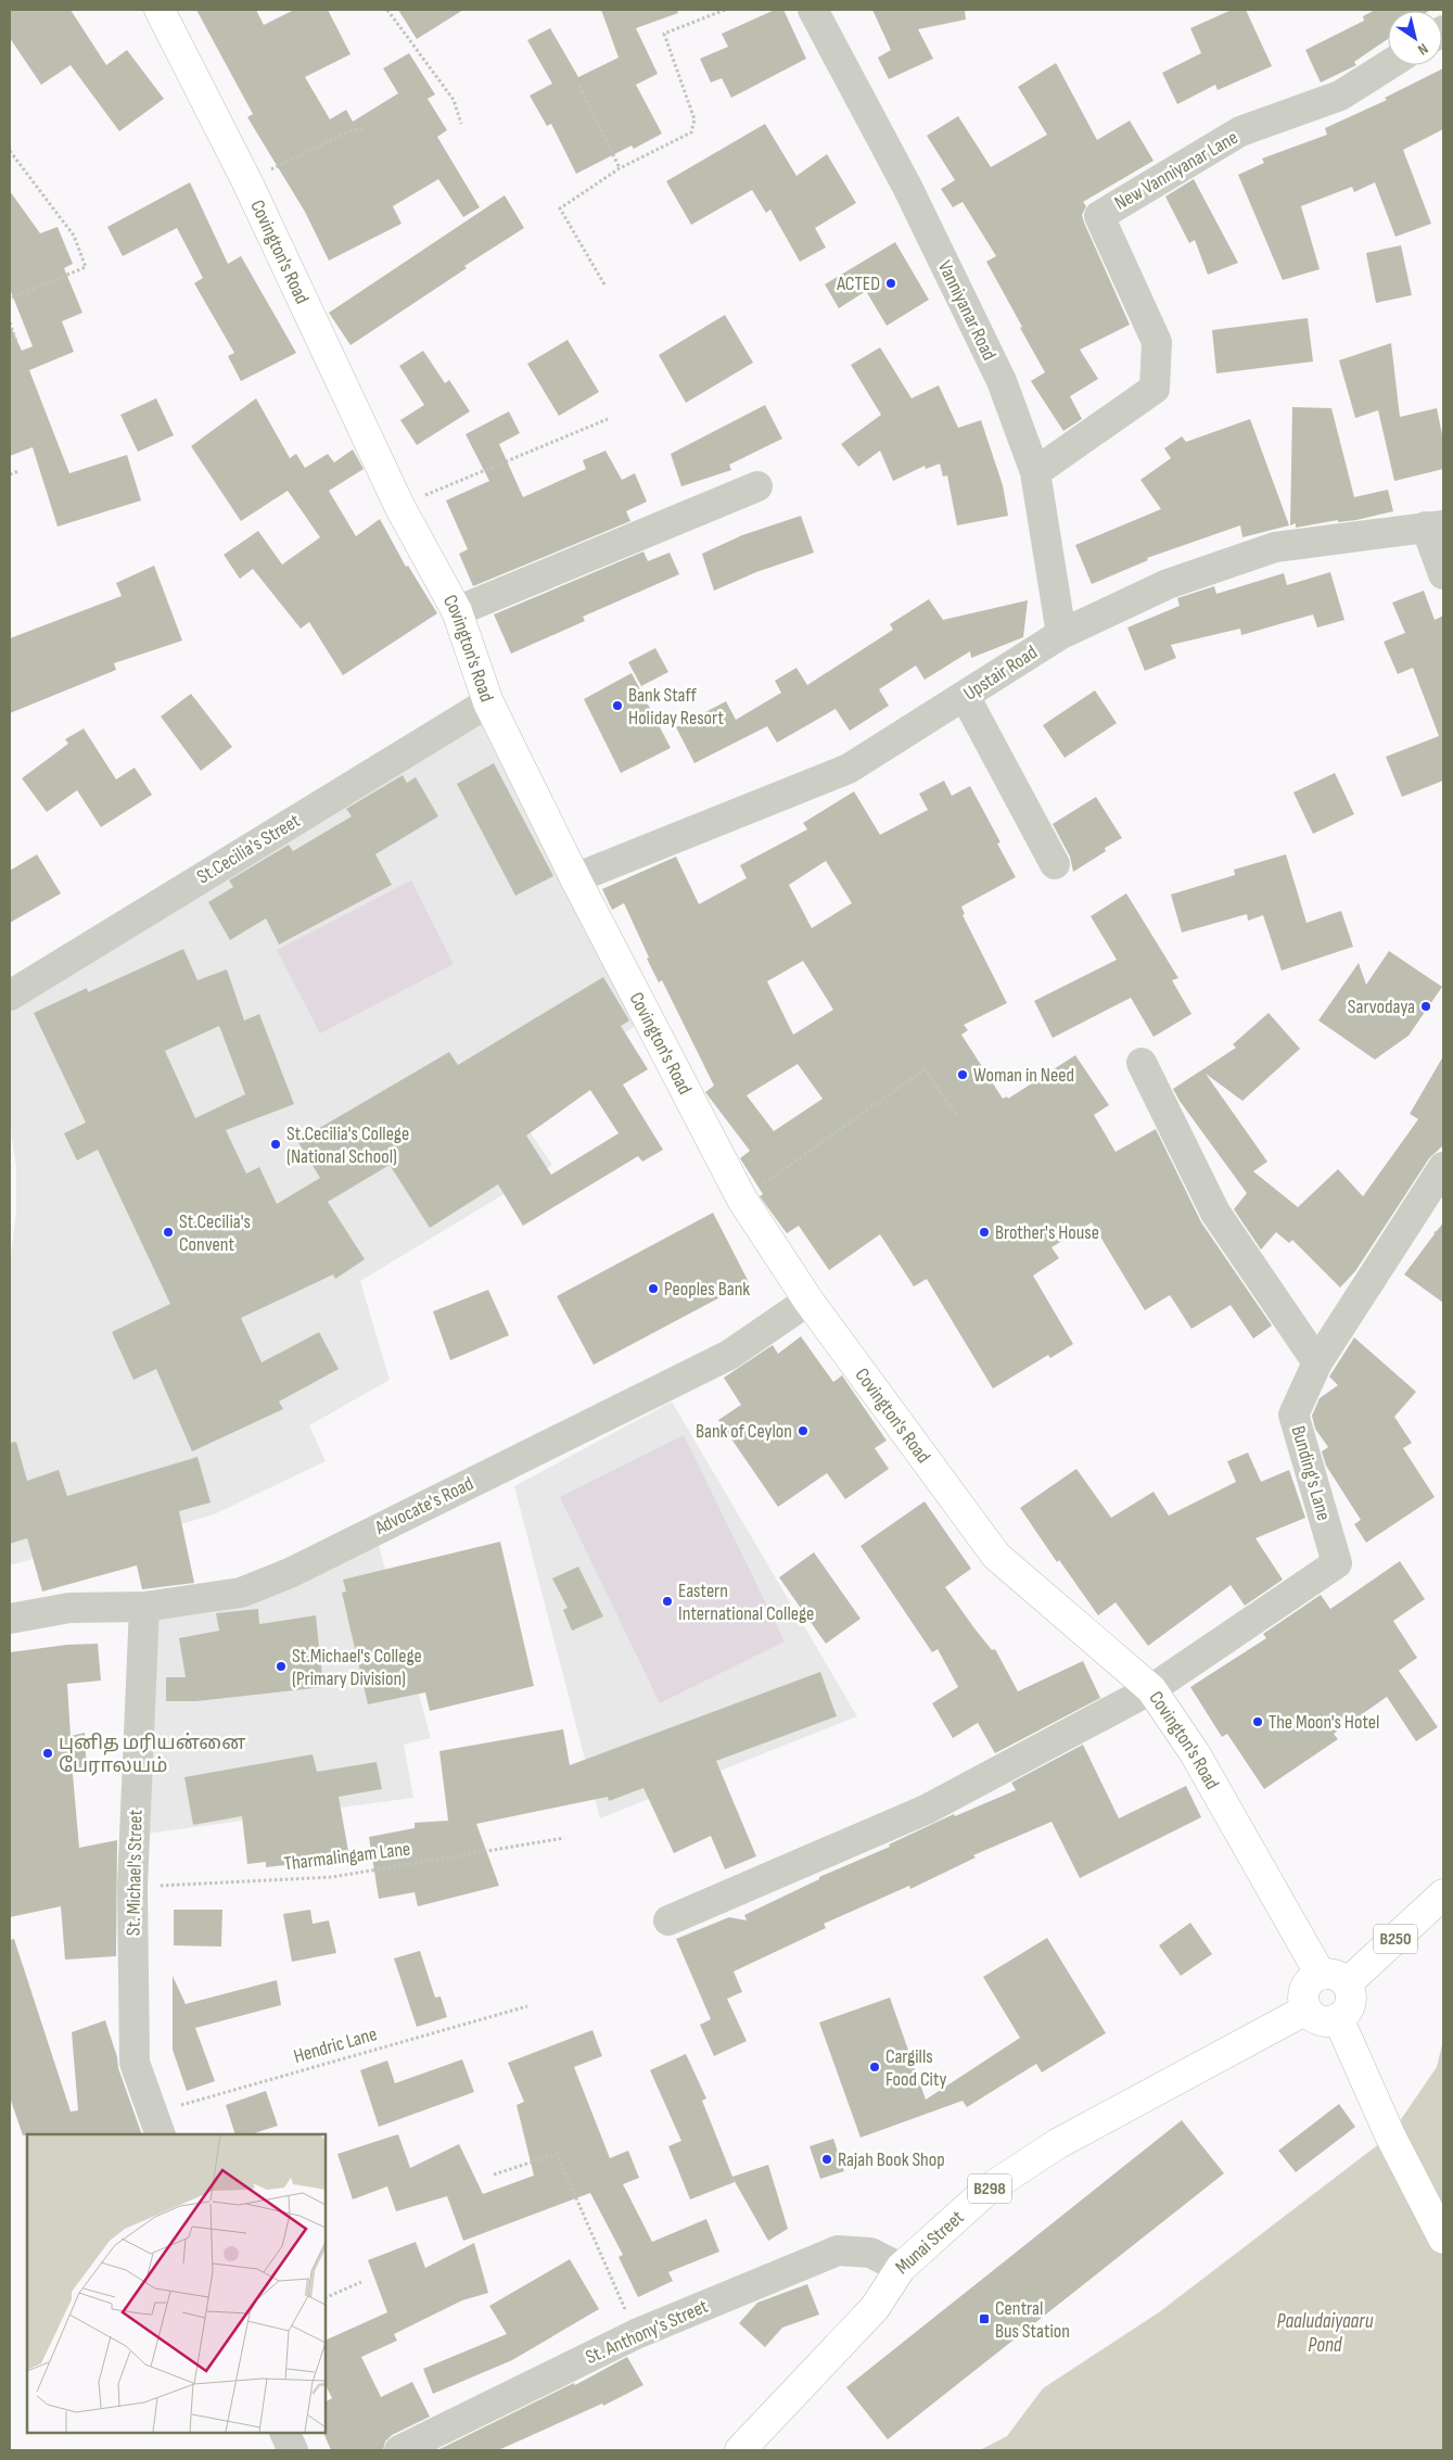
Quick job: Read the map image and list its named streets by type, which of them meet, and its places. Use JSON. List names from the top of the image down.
{
  "streets": {
    "main road": [
      "Covington's Road",
      "B250",
      "B298",
      "Munai Street"
    ],
    "street": [
      "New Vanniyanar Lane",
      "Vanniyanar Road",
      "Upstair Road",
      "St.Cecilia's Street",
      "Bunding's Lane",
      "Advocate's Road",
      "St. Michael's Street",
      "St. Anthony's Street"
    ],
    "path": ["Tharmalingam Lane", "Hendric Lane"]
  },
  "crossings": [
    ["New Vanniyanar Lane", "Vanniyanar Road"],
    ["Covington's Road", "Upstair Road"],
    ["Covington's Road", "St.Cecilia's Street"],
    ["Covington's Road", "Bunding's Lane"],
    ["Covington's Road", "Advocate's Road"],
    ["Covington's Road", "B250"],
    ["Covington's Road", "Munai Street"],
    ["Vanniyanar Road", "Upstair Road"],
    ["Advocate's Road", "St. Michael's Street"],
    ["Tharmalingam Lane", "St. Michael's Street"],
    ["St. Michael's Street", "Hendric Lane"],
    ["B250", "Munai Street"],
    ["Munai Street", "St. Anthony's Street"]
  ],
  "water": ["Paaludaiyaaru Pond"],
  "places": {
    "other": [
      "ACTED",
      "Bank Staff Holiday Resort",
      "Sarvodaya",
      "Woman in Need",
      "St.Cecilia's College (National School)",
      "St.Cecilia's Convent",
      "Brother's House",
      "Peoples Bank",
      "Bank of Ceylon",
      "Eastern International College",
      "St.Michael's College (Primary Division)",
      "The Moon's Hotel",
      "புனித மரியன்னை பேராலயம்",
      "Cargills Food City",
      "Rajah Book Shop"
    ],
    "transit": ["Central Bus Station"]
  },
  "north": "bottom right"
}
